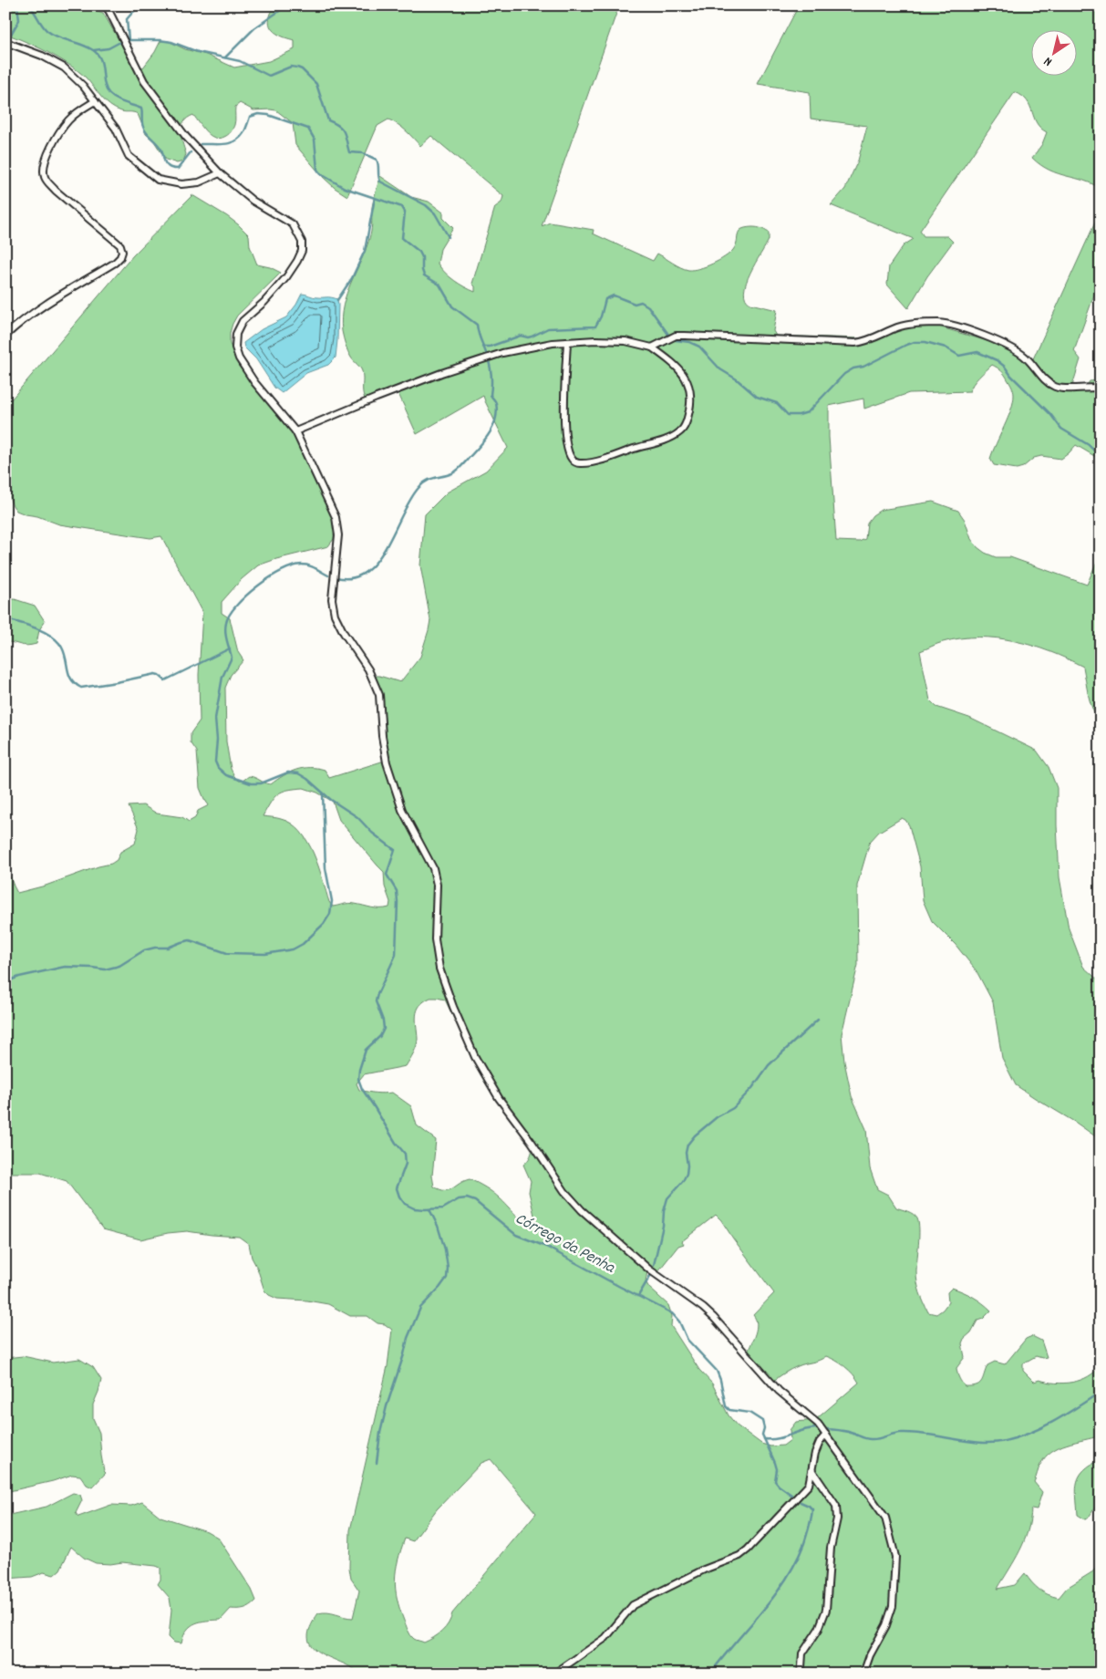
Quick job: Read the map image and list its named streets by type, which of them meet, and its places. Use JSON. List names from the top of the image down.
{
  "water": ["Córrego da Penha"],
  "north": "bottom left"
}
